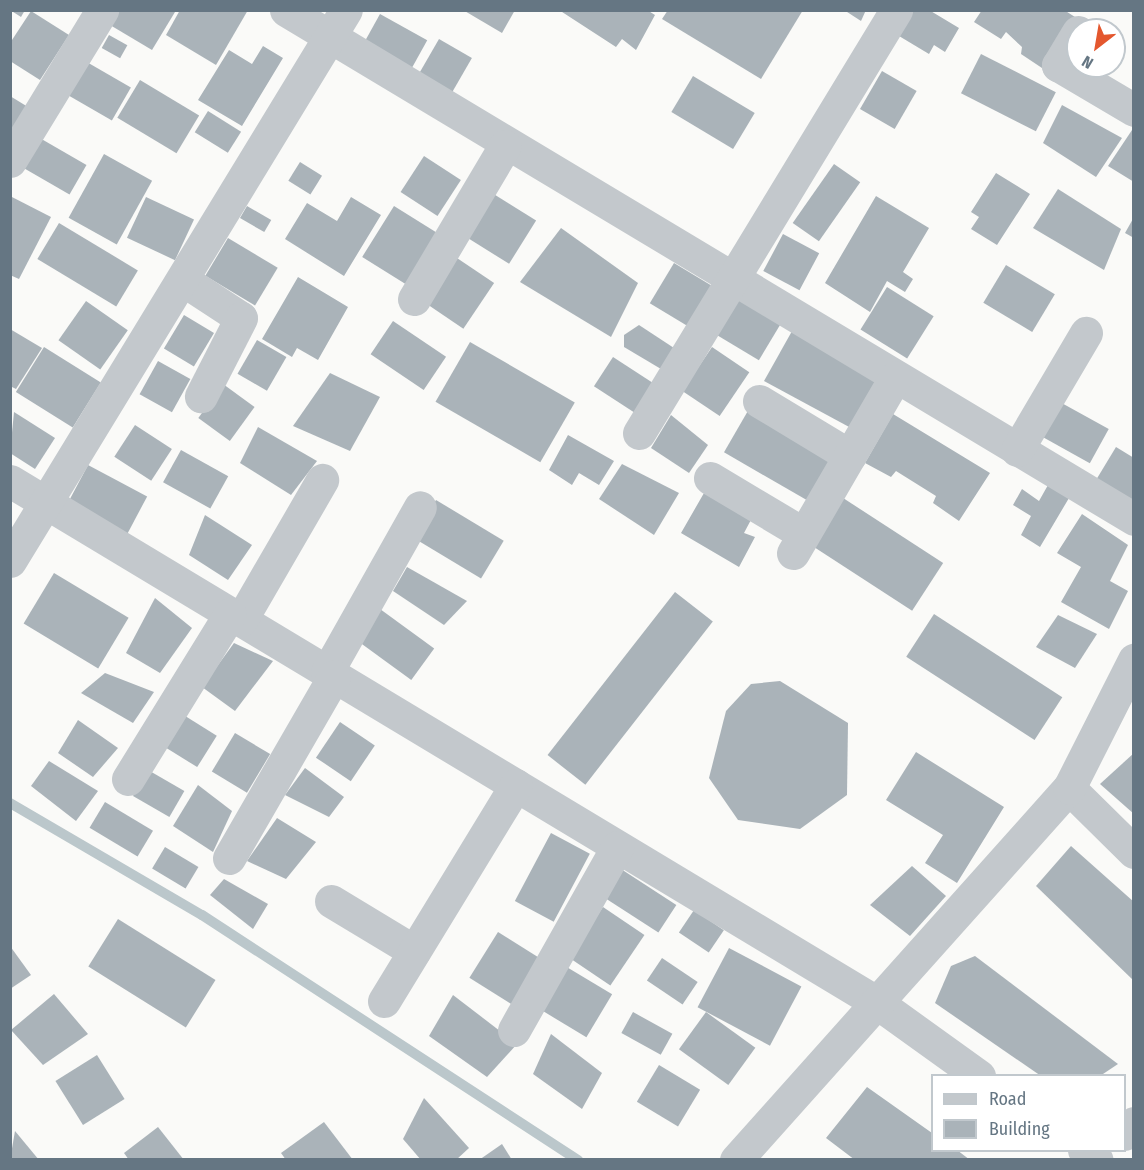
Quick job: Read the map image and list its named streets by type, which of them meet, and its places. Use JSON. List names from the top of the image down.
{
  "legend": ["Road", "Building"],
  "north": "bottom left"
}
